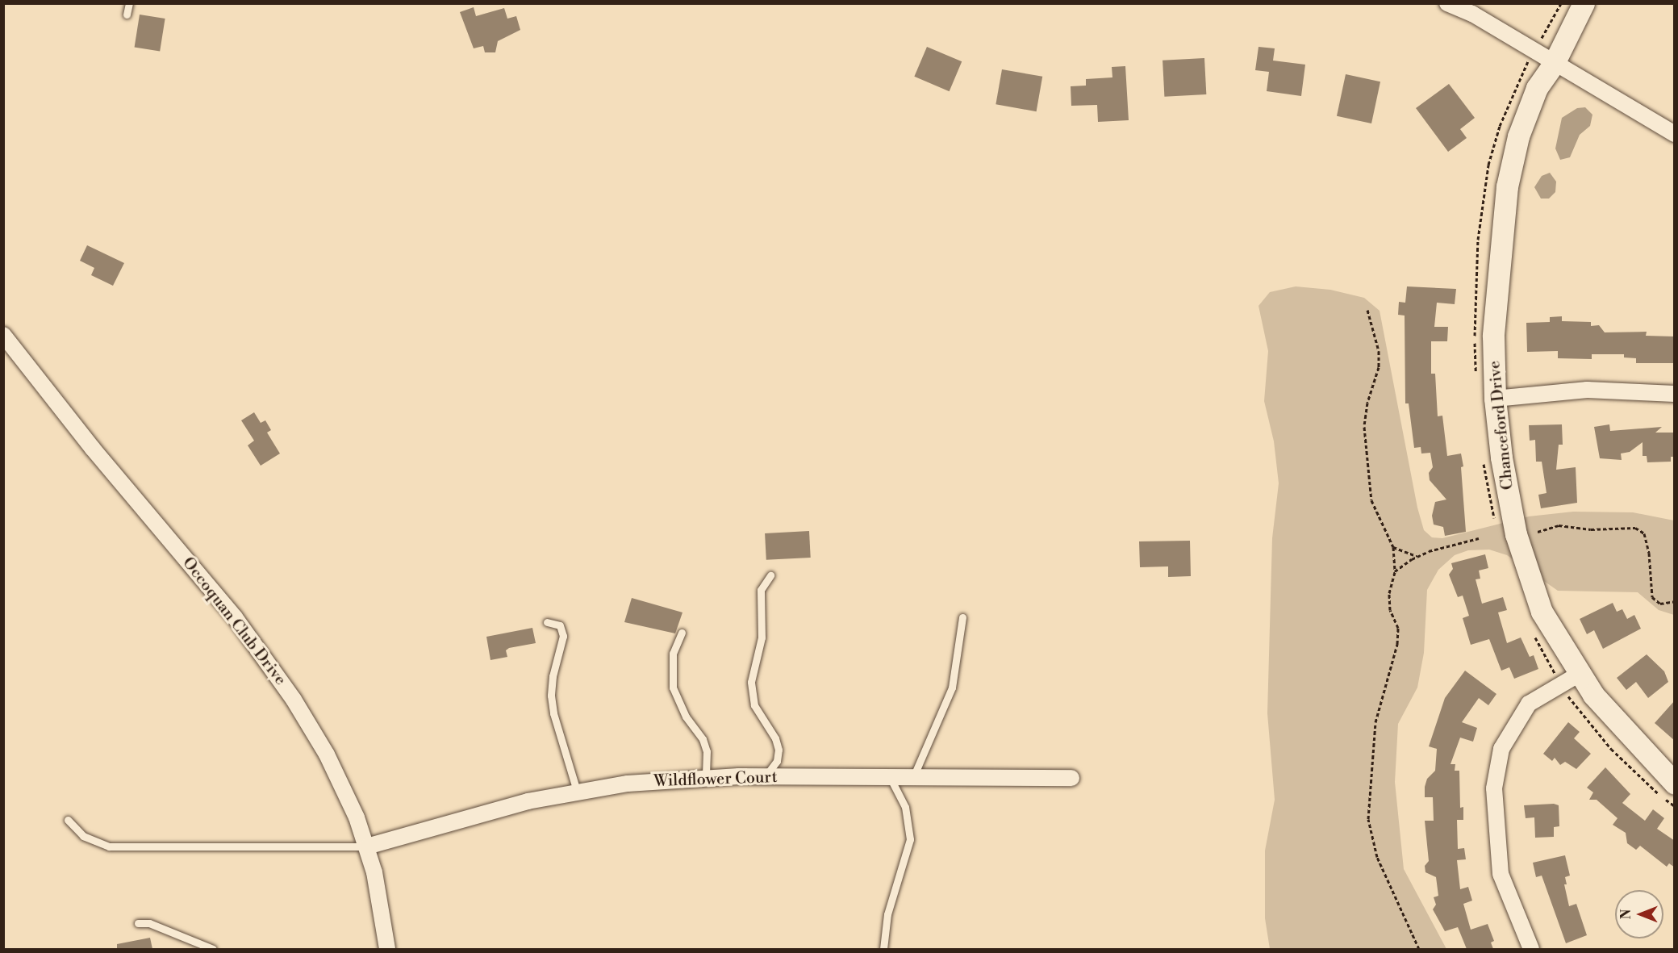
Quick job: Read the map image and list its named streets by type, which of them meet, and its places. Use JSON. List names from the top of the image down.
{
  "streets": {
    "street": ["Chanceford Drive", "Occoquan Club Drive", "Wildflower Court"]
  },
  "crossings": [
    ["Occoquan Club Drive", "Wildflower Court"]
  ],
  "north": "left"
}
